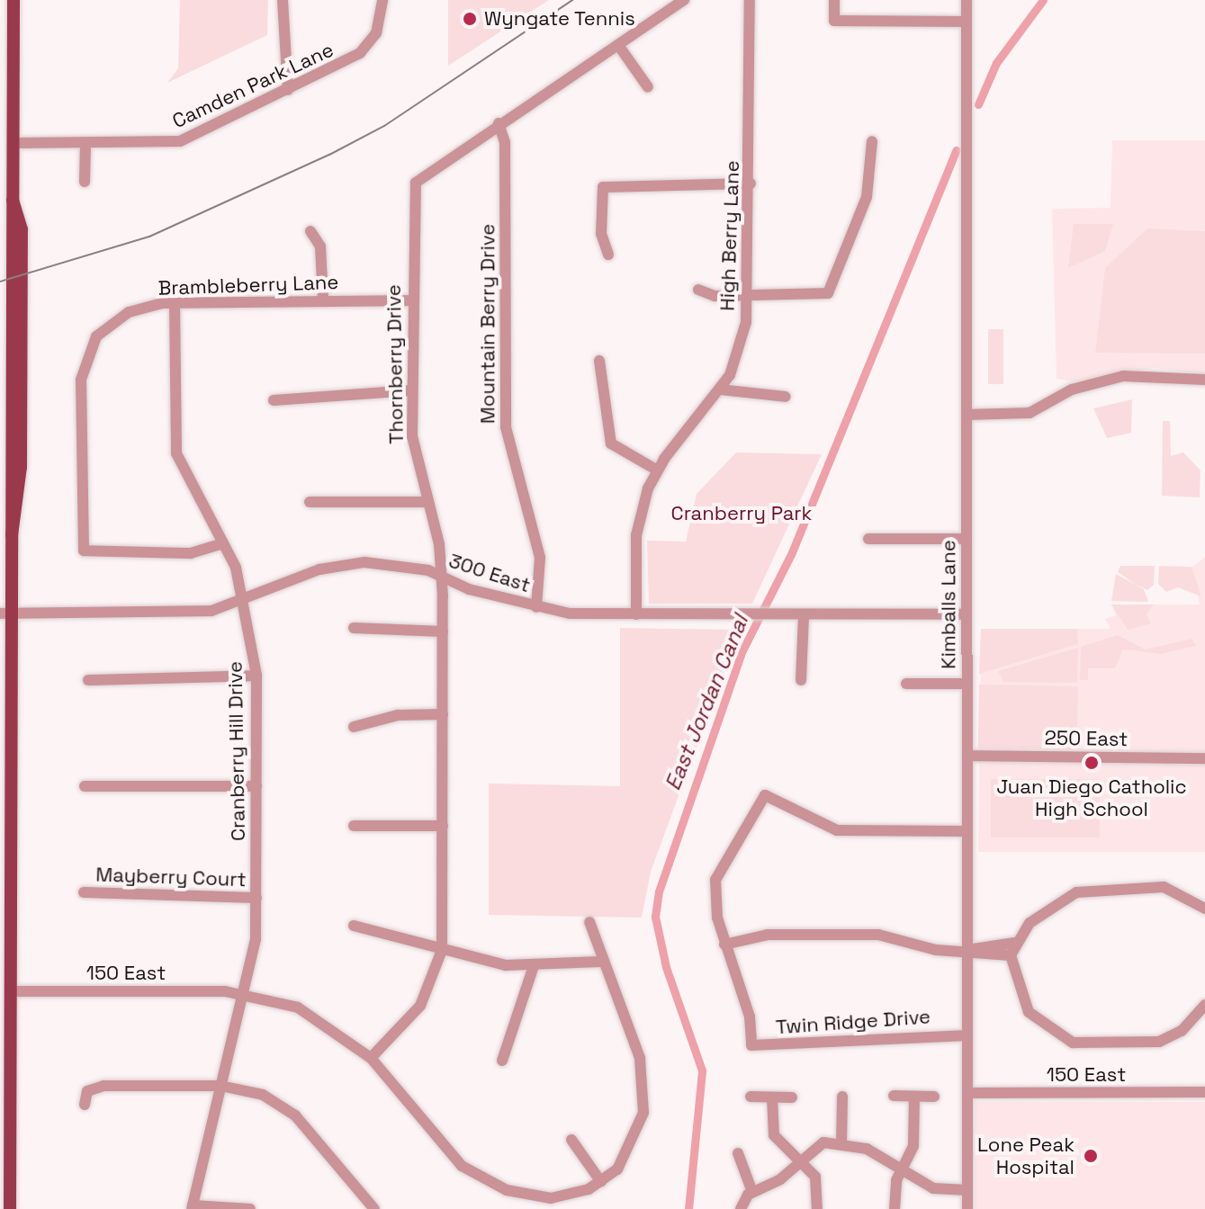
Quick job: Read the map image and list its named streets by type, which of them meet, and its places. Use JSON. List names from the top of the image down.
{
  "streets": {
    "street": [
      "Camden Park Lane",
      "High Berry Lane",
      "Brambleberry Lane",
      "Mountain Berry Drive",
      "Thornberry Drive",
      "300 East",
      "Kimballs Lane",
      "250 East",
      "Cranberry Hill Drive",
      "Mayberry Court",
      "150 East",
      "Twin Ridge Drive"
    ]
  },
  "crossings": [
    ["High Berry Lane", "300 East"],
    ["Brambleberry Lane", "Thornberry Drive"],
    ["Brambleberry Lane", "Cranberry Hill Drive"],
    ["Mountain Berry Drive", "Thornberry Drive"],
    ["Mountain Berry Drive", "300 East"],
    ["Thornberry Drive", "300 East"],
    ["Thornberry Drive", "150 East"],
    ["300 East", "Kimballs Lane"],
    ["300 East", "Cranberry Hill Drive"],
    ["Kimballs Lane", "250 East"],
    ["Kimballs Lane", "150 East"],
    ["Kimballs Lane", "Twin Ridge Drive"],
    ["Cranberry Hill Drive", "Mayberry Court"],
    ["Cranberry Hill Drive", "150 East"]
  ],
  "water": ["East Jordan Canal"],
  "parks": ["Cranberry Park"],
  "places": ["Wyngate Tennis", "Juan Diego Catholic High School", "Lone Peak Hospital"]
}
